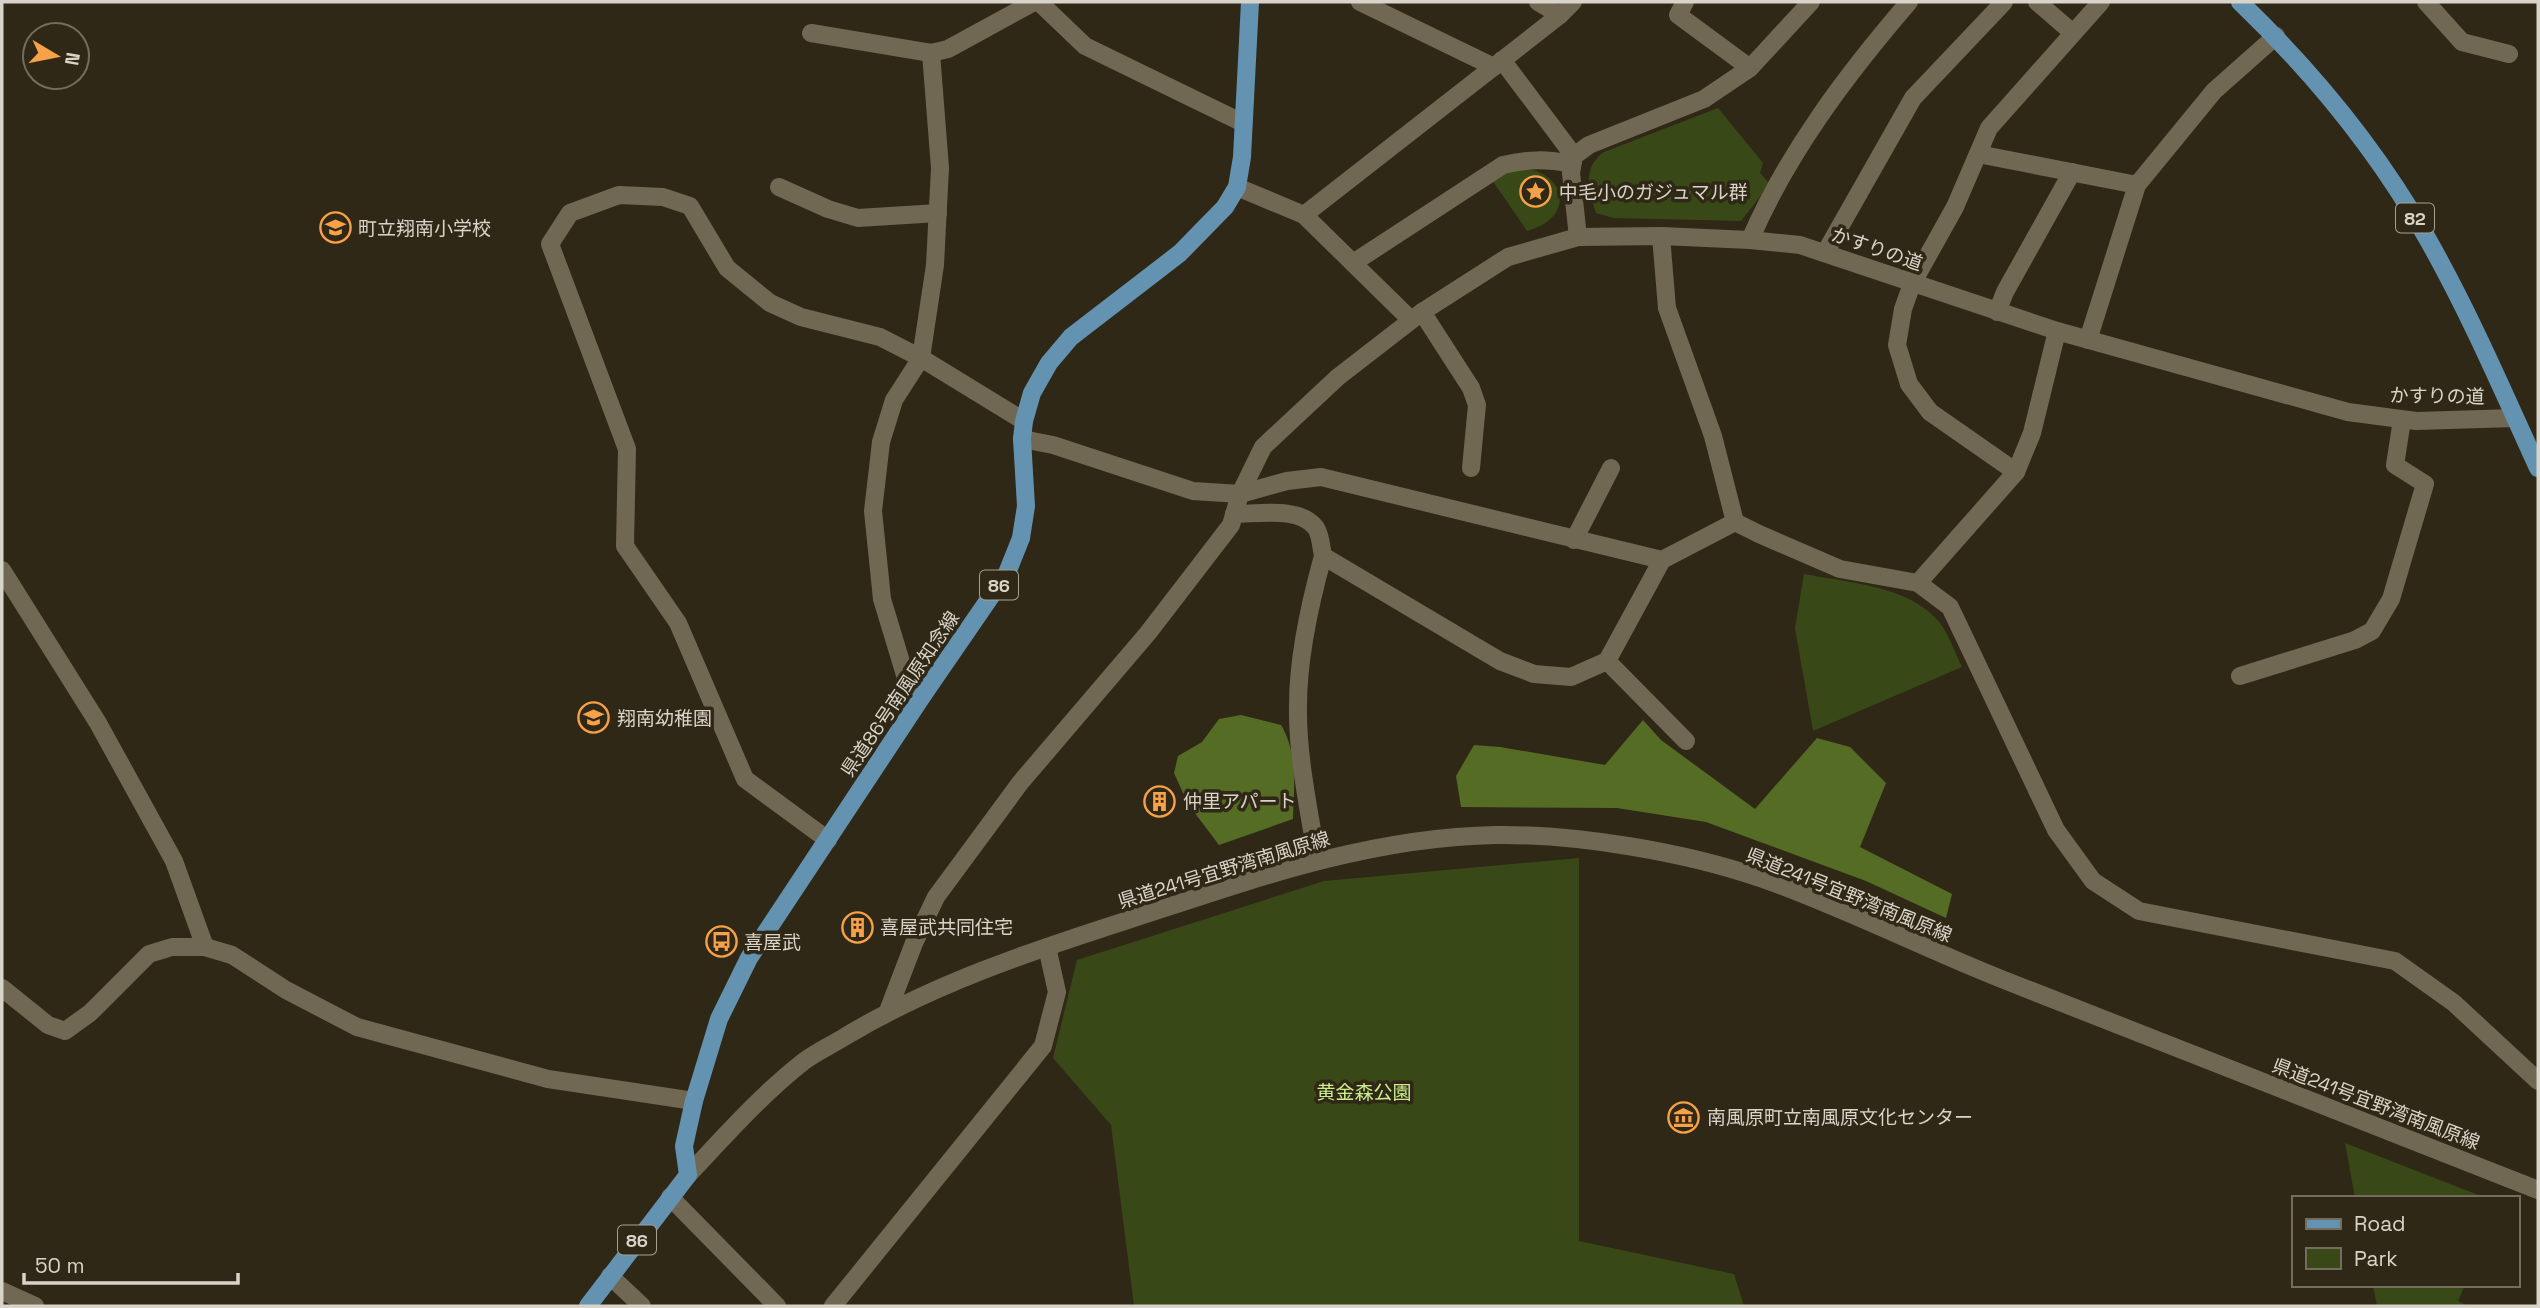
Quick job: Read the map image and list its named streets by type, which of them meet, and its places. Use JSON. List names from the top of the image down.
{
  "streets": {
    "main road": ["82", "86", "県道86号南風原知念線"],
    "street": ["かすりの道", "県道241号宜野湾南風原線"]
  },
  "crossings": [
    ["82", "かすりの道"],
    ["かすりの道", "県道241号宜野湾南風原線"],
    ["86", "県道86号南風原知念線"],
    ["86", "県道241号宜野湾南風原線"],
    ["県道86号南風原知念線", "県道241号宜野湾南風原線"]
  ],
  "parks": ["黄金森公園"],
  "places": {
    "place": ["中毛小のガジュマル群"],
    "school or university": ["町立翔南小学校", "翔南幼稚園"],
    "building": ["仲里アパート", "喜屋武共同住宅"],
    "bus stop": ["喜屋武"],
    "museum": ["南風原町立南風原文化センター"]
  },
  "legend": ["Road", "Park"],
  "scale_bar": "50 m",
  "north": "right"
}
